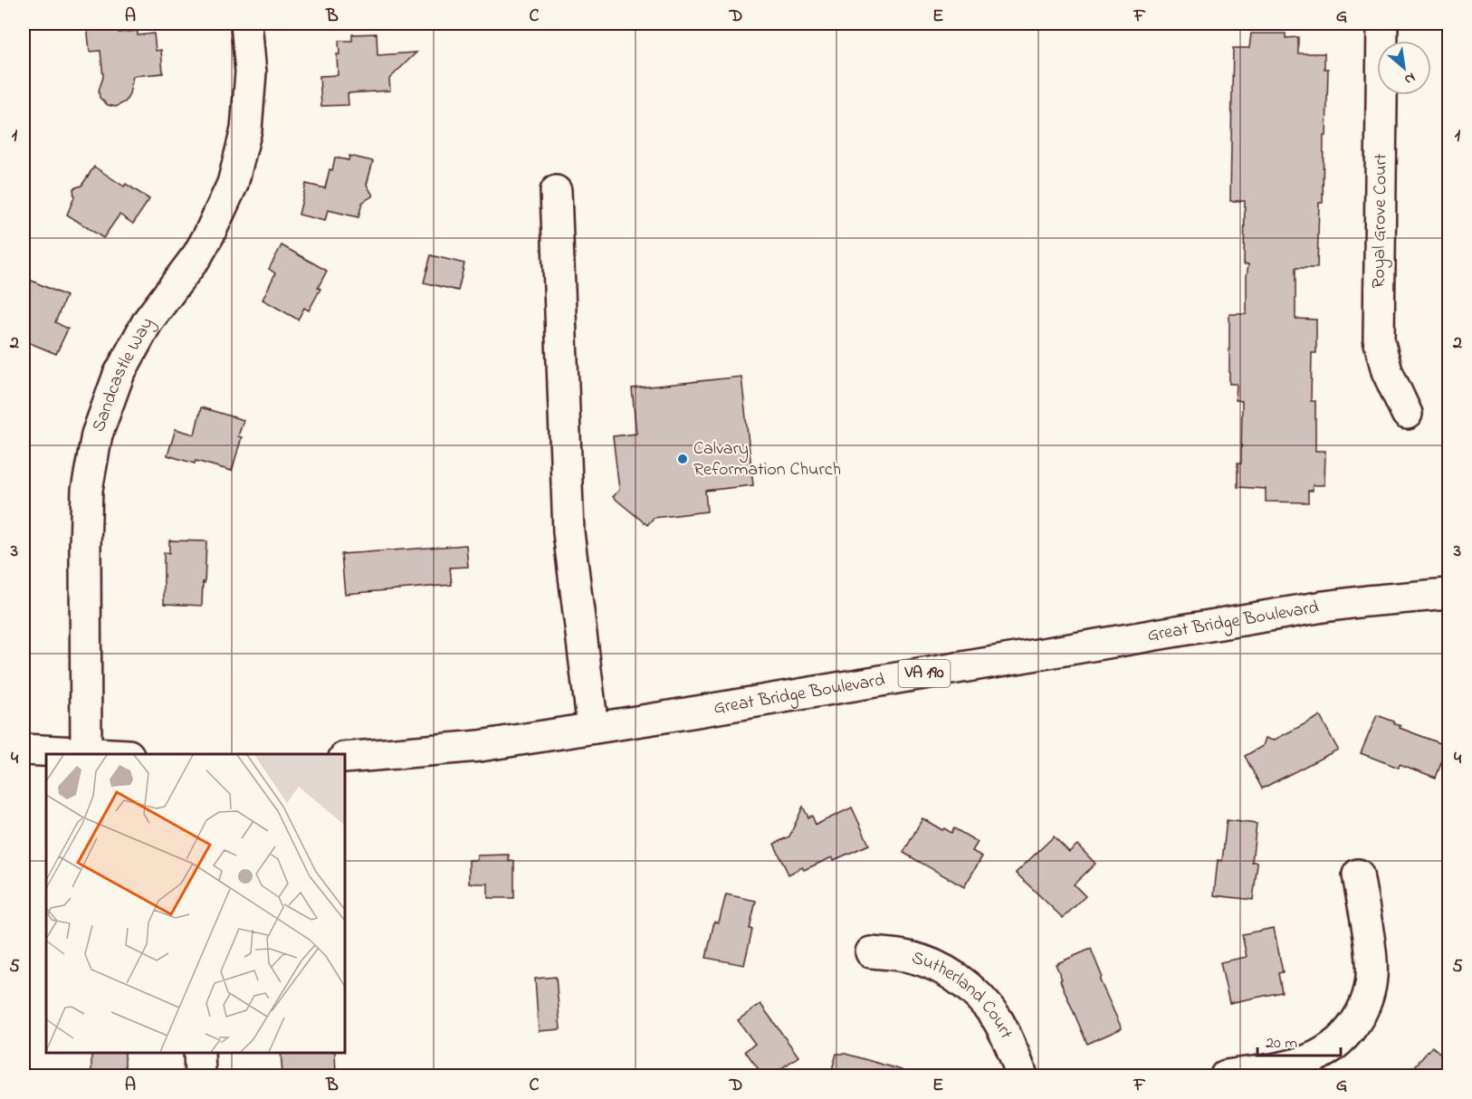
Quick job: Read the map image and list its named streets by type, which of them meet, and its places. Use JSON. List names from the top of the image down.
{
  "streets": {
    "street": [
      "Royal Grove Court",
      "Sandcastle Way",
      "Great Bridge Boulevard",
      "VA 190",
      "Sutherland Court"
    ]
  },
  "places": ["Calvary Reformation Church"],
  "scale_bar": "20 m",
  "north": "bottom right",
  "grid": {
    "columns": [
      "A",
      "B",
      "C",
      "D",
      "E",
      "F",
      "G"
    ],
    "rows": [
      "1",
      "2",
      "3",
      "4",
      "5"
    ]
  }
}
